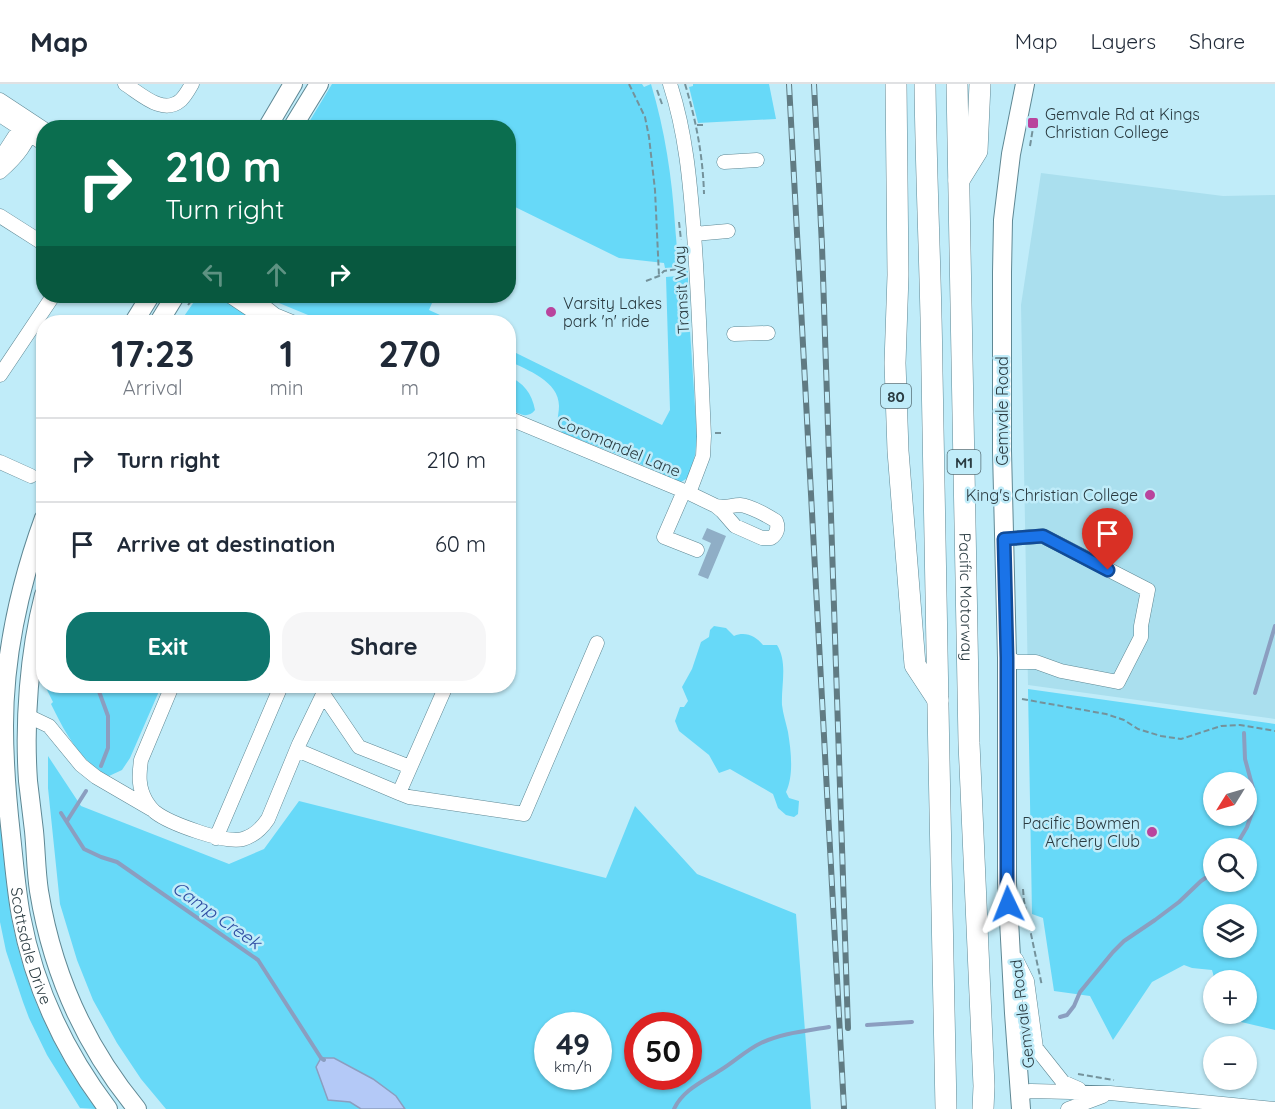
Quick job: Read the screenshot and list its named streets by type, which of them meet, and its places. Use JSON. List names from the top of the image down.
{
  "streets": {
    "highway": ["80", "M1", "Pacific Motorway"],
    "main road": ["Gemvale Road", "Scottsdale Drive"],
    "street": ["Transit Way", "Coromandel Lane"]
  },
  "crossings": [
    ["Transit Way", "Coromandel Lane"],
    ["80", "Pacific Motorway"]
  ],
  "water": ["Camp Creek"],
  "places": {
    "transit": ["Gemvale Rd at Kings Christian College"],
    "other": ["Varsity Lakes park 'n' ride", "King's Christian College", "Pacific Bowmen Archery Club"]
  },
  "north": "bottom left",
  "page": {
    "header": "Map",
    "nav": ["Map", "Layers", "Share"],
    "turn": ["210 m", "Turn right"],
    "eta": [
      "17:23",
      "Arrival",
      "1",
      "min",
      "270",
      "m"
    ],
    "list": [
      {
        "name": "Turn right",
        "value": "210 m"
      },
      {
        "name": "Arrive at destination",
        "value": "60 m"
      }
    ],
    "buttons": ["Exit", "Share"],
    "map_buttons": ["+", "−"],
    "speed": "49 km/h",
    "limit": "50"
  }
}
